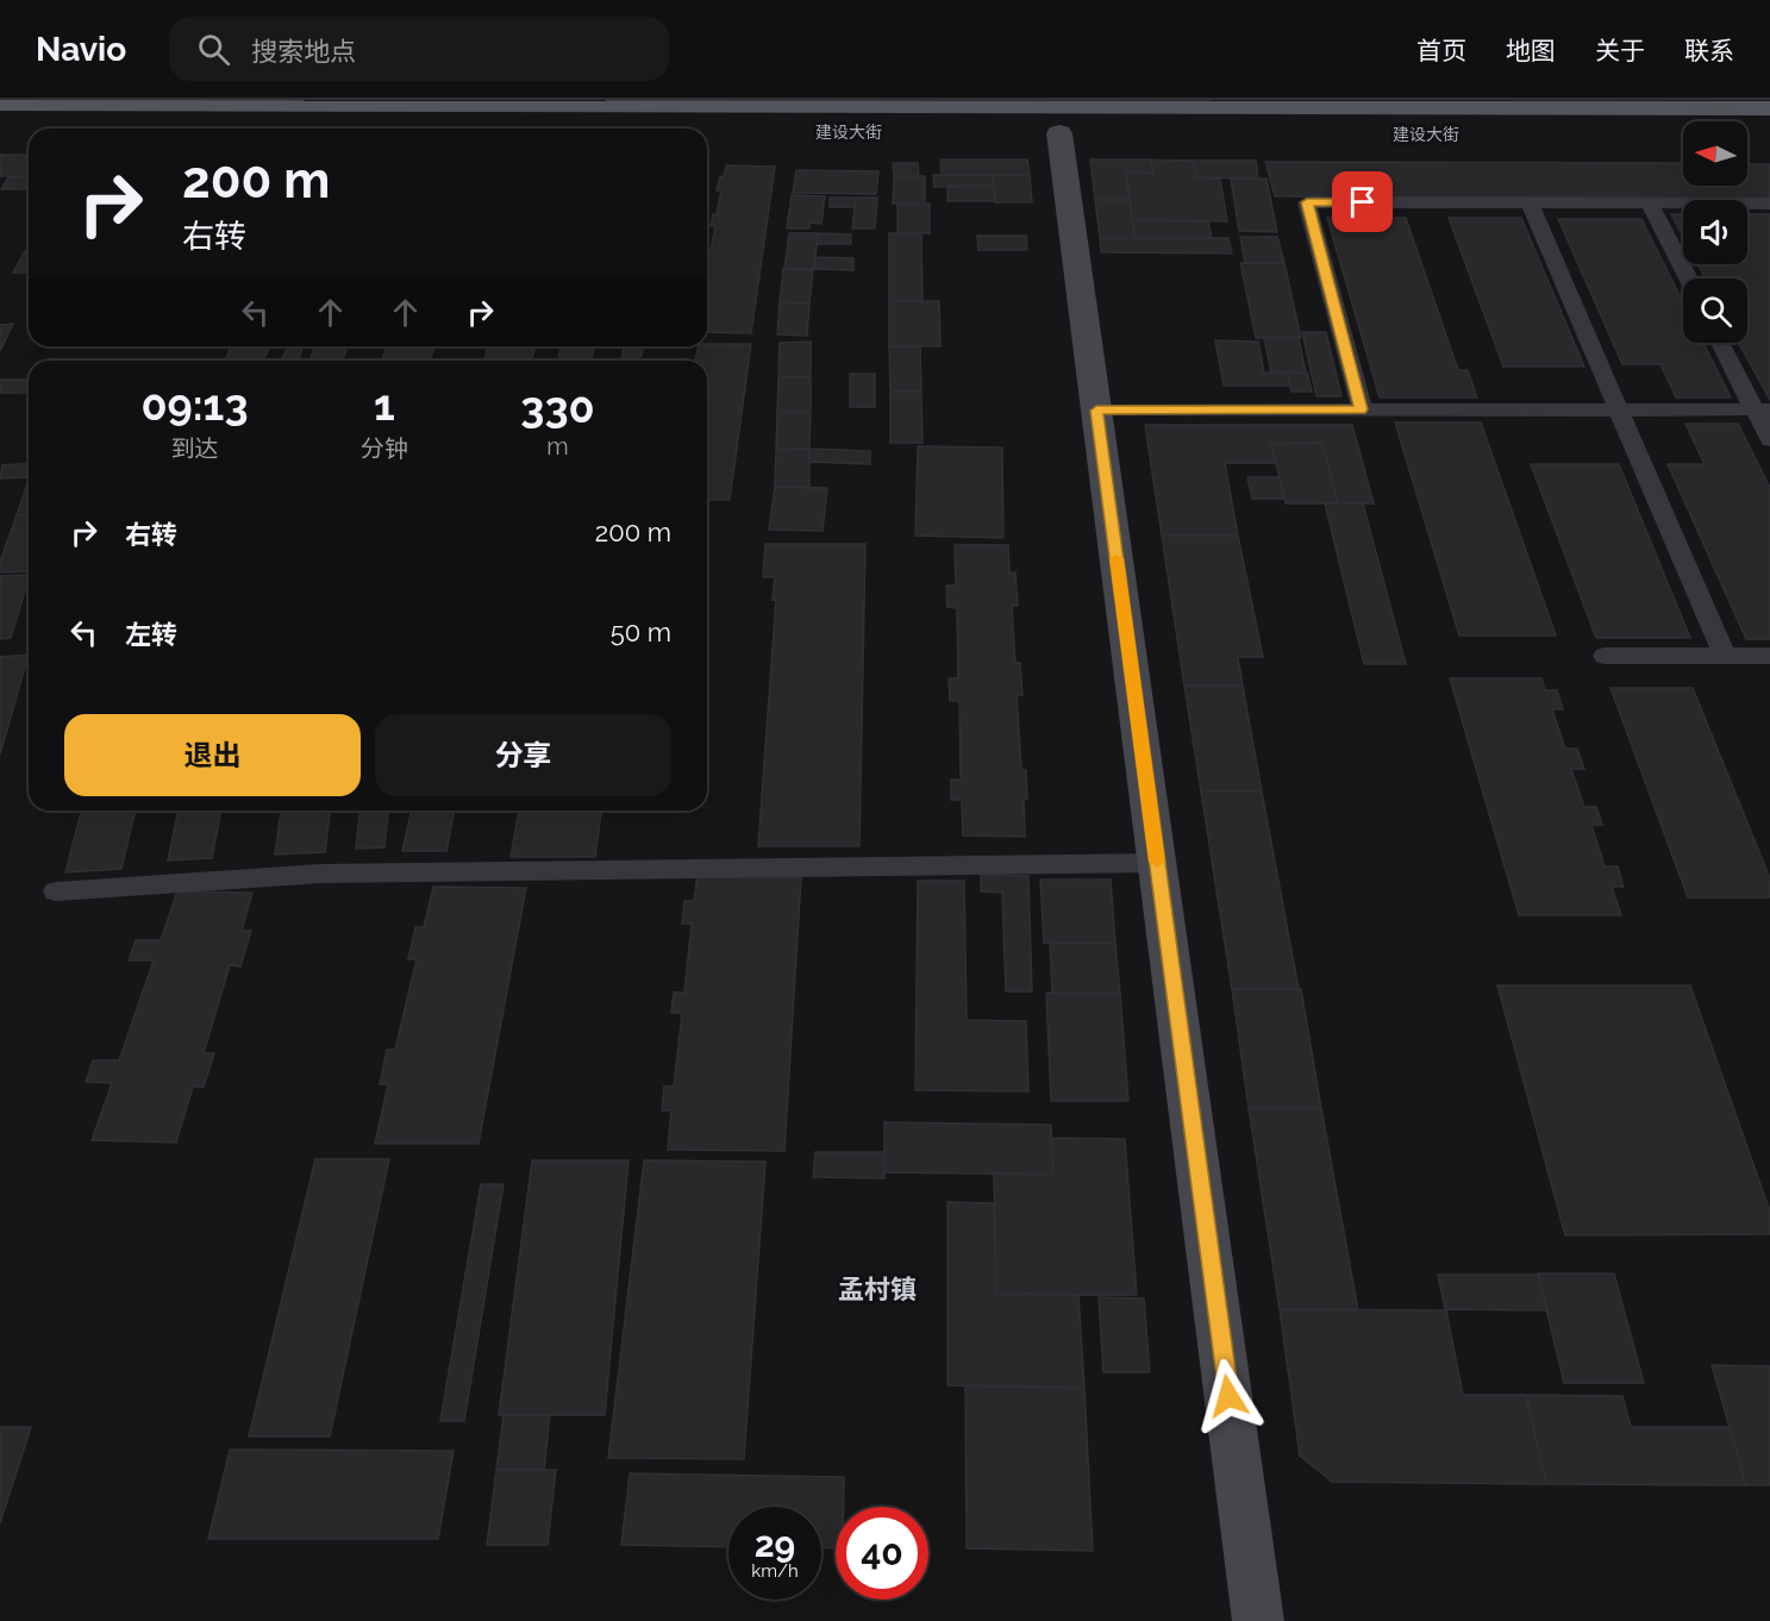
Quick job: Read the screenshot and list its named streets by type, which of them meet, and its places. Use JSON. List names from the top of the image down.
{
  "streets": {
    "main road": ["建设大街"]
  },
  "districts": ["孟村镇"],
  "north": "left",
  "page": {
    "header": "Navio",
    "search": "搜索地点",
    "nav": [
      "首页",
      "地图",
      "关于",
      "联系"
    ],
    "turn": ["200 m", "右转"],
    "eta": [
      "09:13",
      "到达",
      "1",
      "分钟",
      "330",
      "m"
    ],
    "list": [
      {
        "name": "右转",
        "value": "200 m"
      },
      {
        "name": "左转",
        "value": "50 m"
      }
    ],
    "buttons": ["退出", "分享"],
    "speed": "29 km/h",
    "limit": "40"
  }
}
